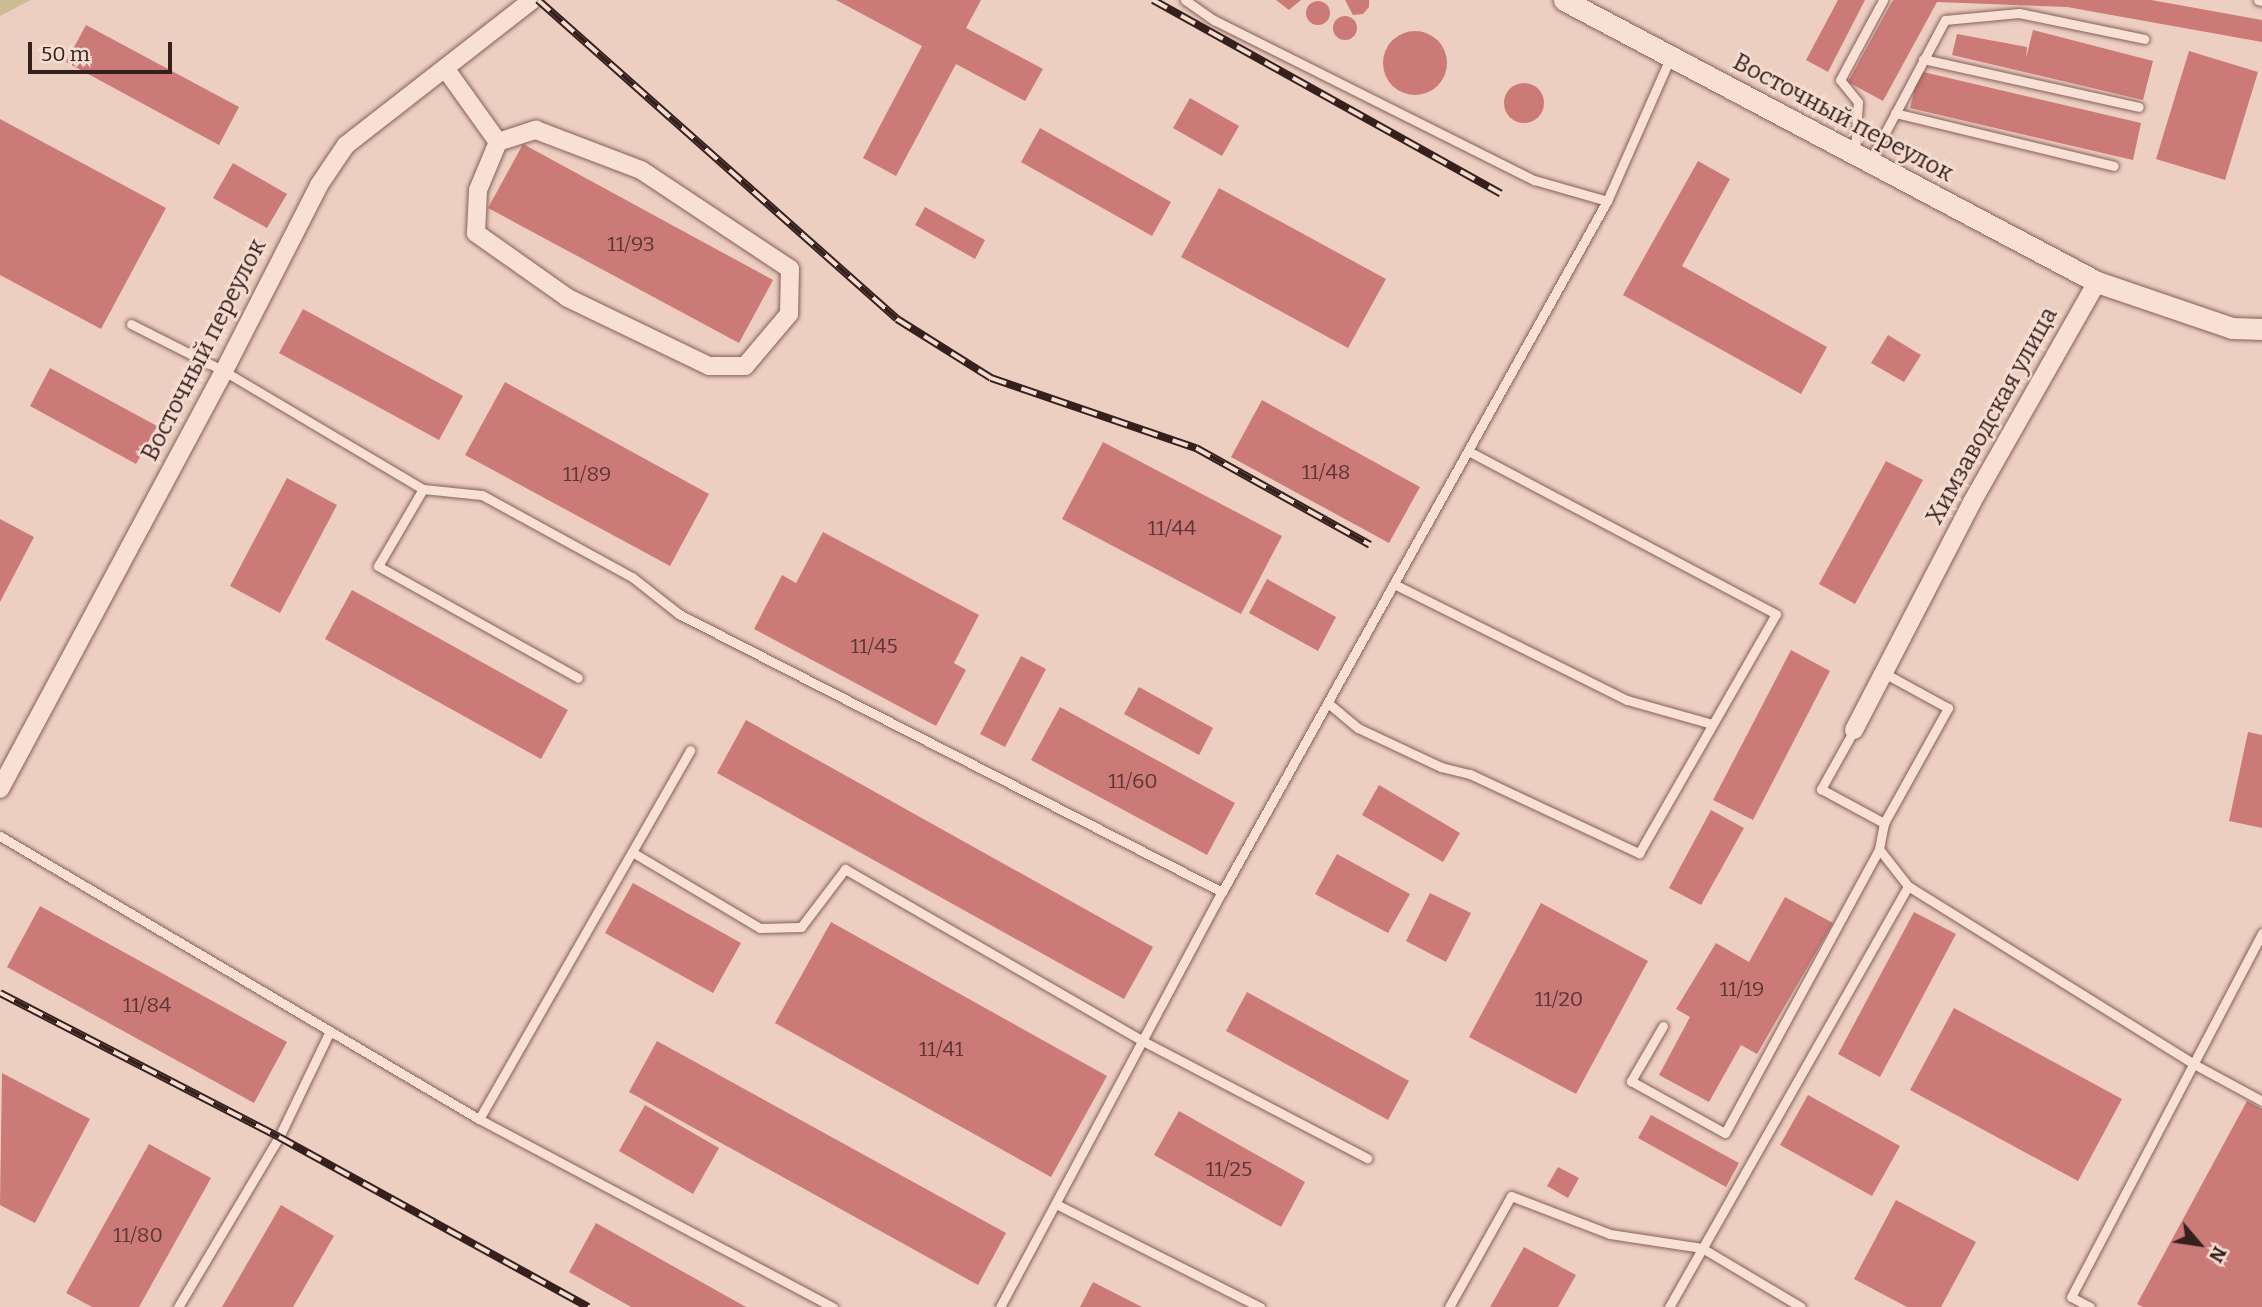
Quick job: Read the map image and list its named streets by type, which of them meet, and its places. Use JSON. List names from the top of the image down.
{
  "streets": {
    "street": ["Восточный переулок", "Химзаводская улица"]
  },
  "crossings": [
    ["Восточный переулок", "Химзаводская улица"]
  ],
  "house_numbers": [
    "11/93",
    "11/48",
    "11/89",
    "11/44",
    "11/45",
    "11/60",
    "11/19",
    "11/20",
    "11/84",
    "11/41",
    "11/25",
    "11/80"
  ],
  "scale_bar": "50 m",
  "north": "bottom right"
}
